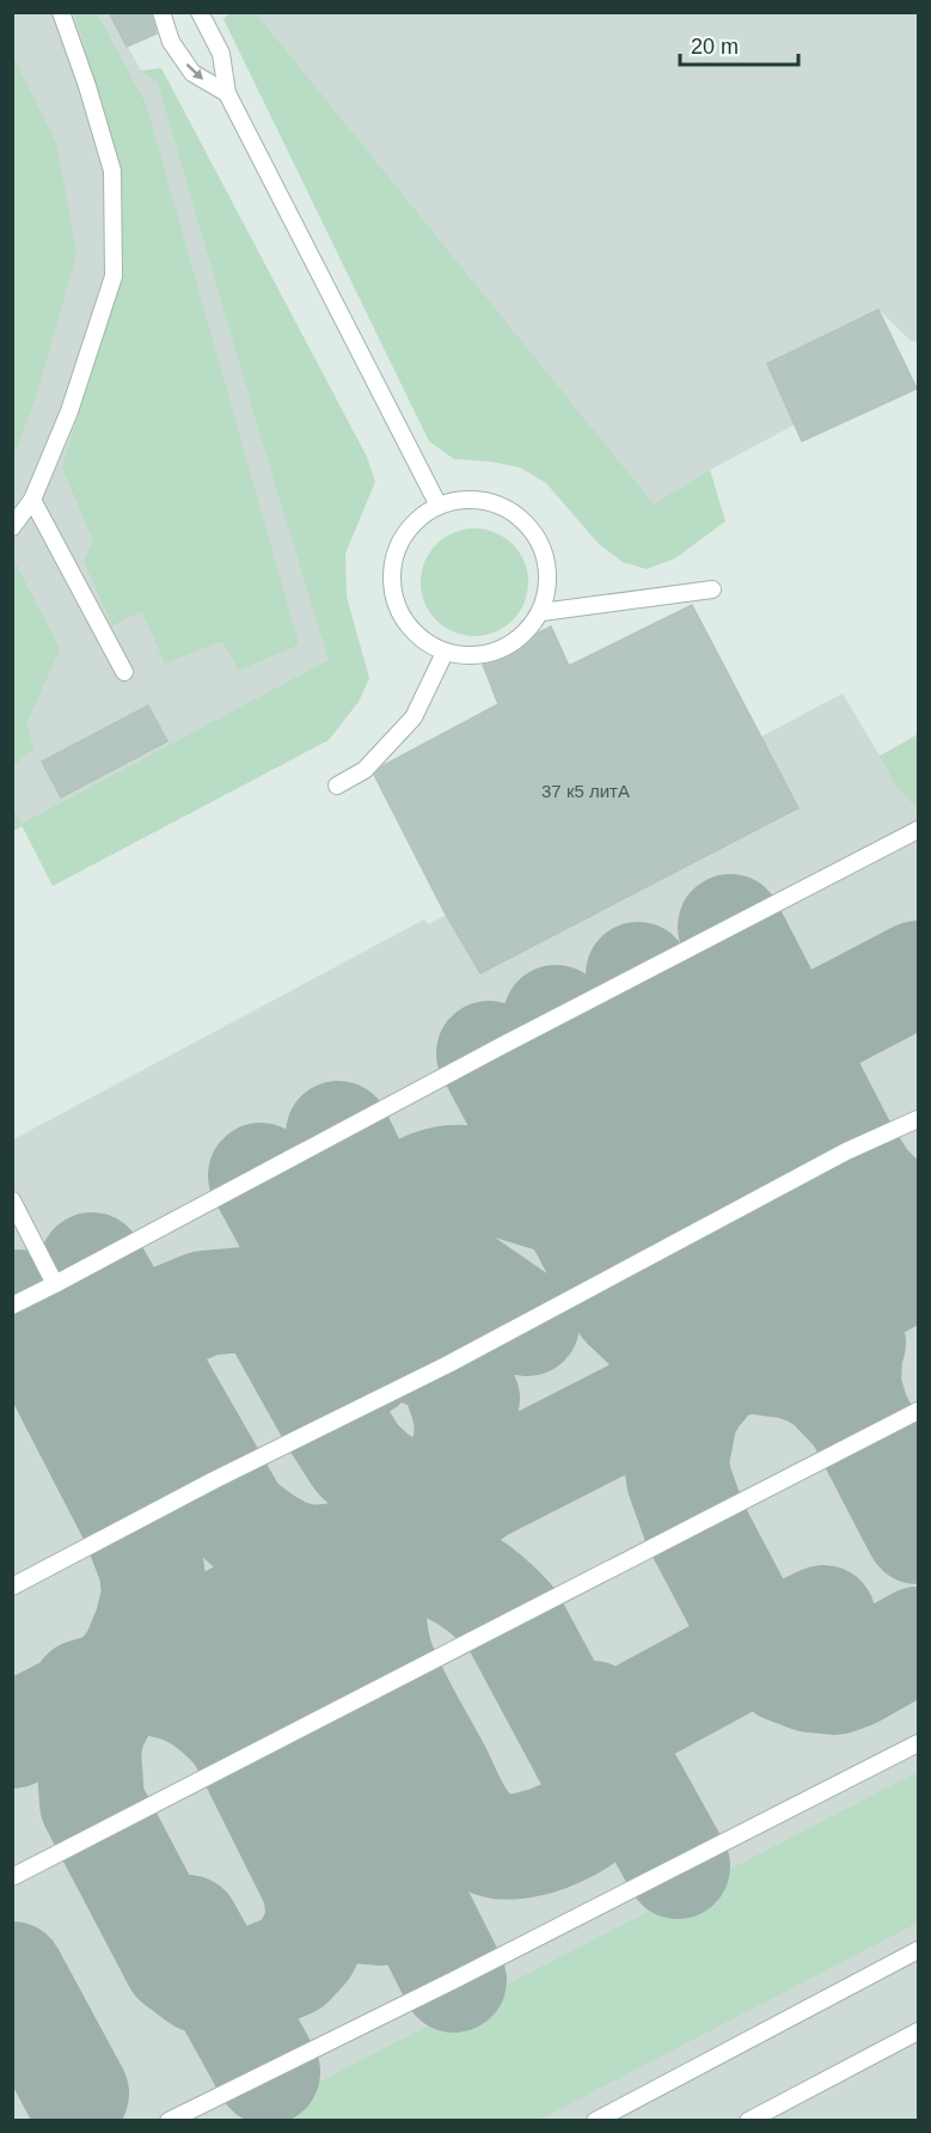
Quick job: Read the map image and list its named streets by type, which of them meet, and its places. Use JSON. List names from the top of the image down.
{
  "house_numbers": ["37 к5 литА"],
  "scale_bar": "20 m"
}
